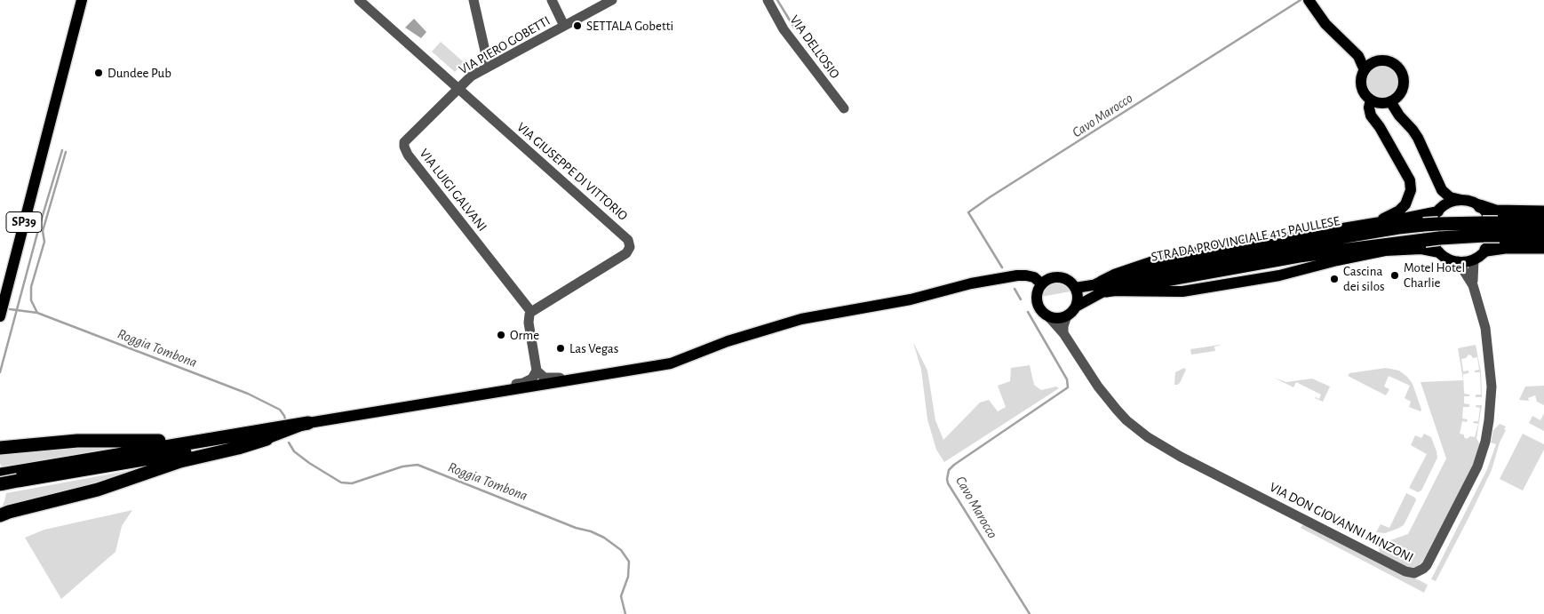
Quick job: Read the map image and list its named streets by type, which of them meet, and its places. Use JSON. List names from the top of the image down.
{
  "streets": {
    "highway": ["STRADA PROVINCIALE 415 PAULLESE"],
    "main road": ["SP39"],
    "street": [
      "VIA PIERO GOBETTI",
      "VIA DELL'OSIO",
      "VIA GIUSEPPE DI VITTORIO",
      "VIA LUIGI GALVANI",
      "VIA DON GIOVANNI MINZONI"
    ]
  },
  "crossings": [
    ["VIA PIERO GOBETTI", "VIA GIUSEPPE DI VITTORIO"],
    ["VIA PIERO GOBETTI", "VIA LUIGI GALVANI"],
    ["VIA GIUSEPPE DI VITTORIO", "VIA LUIGI GALVANI"],
    ["STRADA PROVINCIALE 415 PAULLESE", "VIA DON GIOVANNI MINZONI"]
  ],
  "water": ["Cavo Marocco", "Roggia Tombona"],
  "places": [
    "SETTALA Gobetti",
    "Dundee Pub",
    "Motel Hotel Charlie",
    "Cascina dei silos",
    "Orme",
    "Las Vegas"
  ]
}
